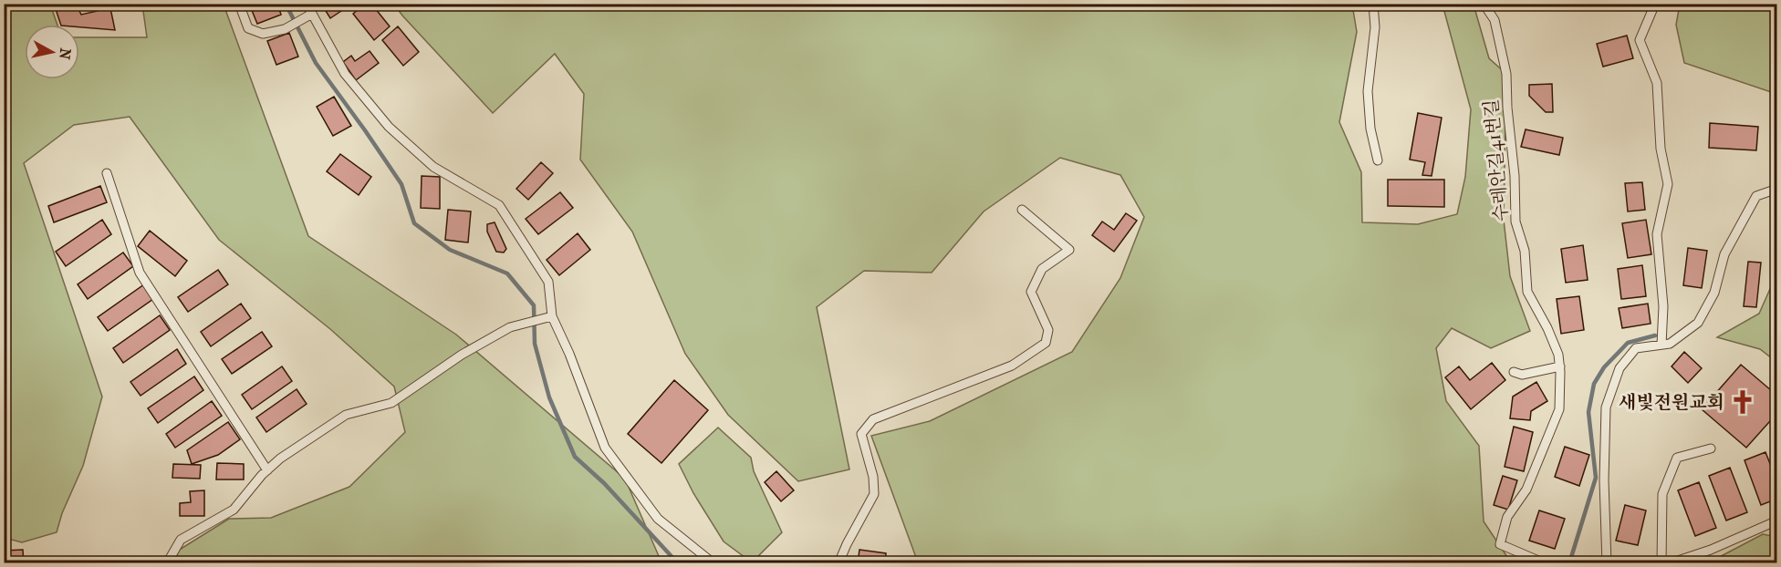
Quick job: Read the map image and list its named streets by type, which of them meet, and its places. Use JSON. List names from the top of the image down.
{
  "streets": {
    "lane": ["수레안길41번길"]
  },
  "places": {
    "church": ["새빛전원교회"]
  },
  "north": "right"
}
